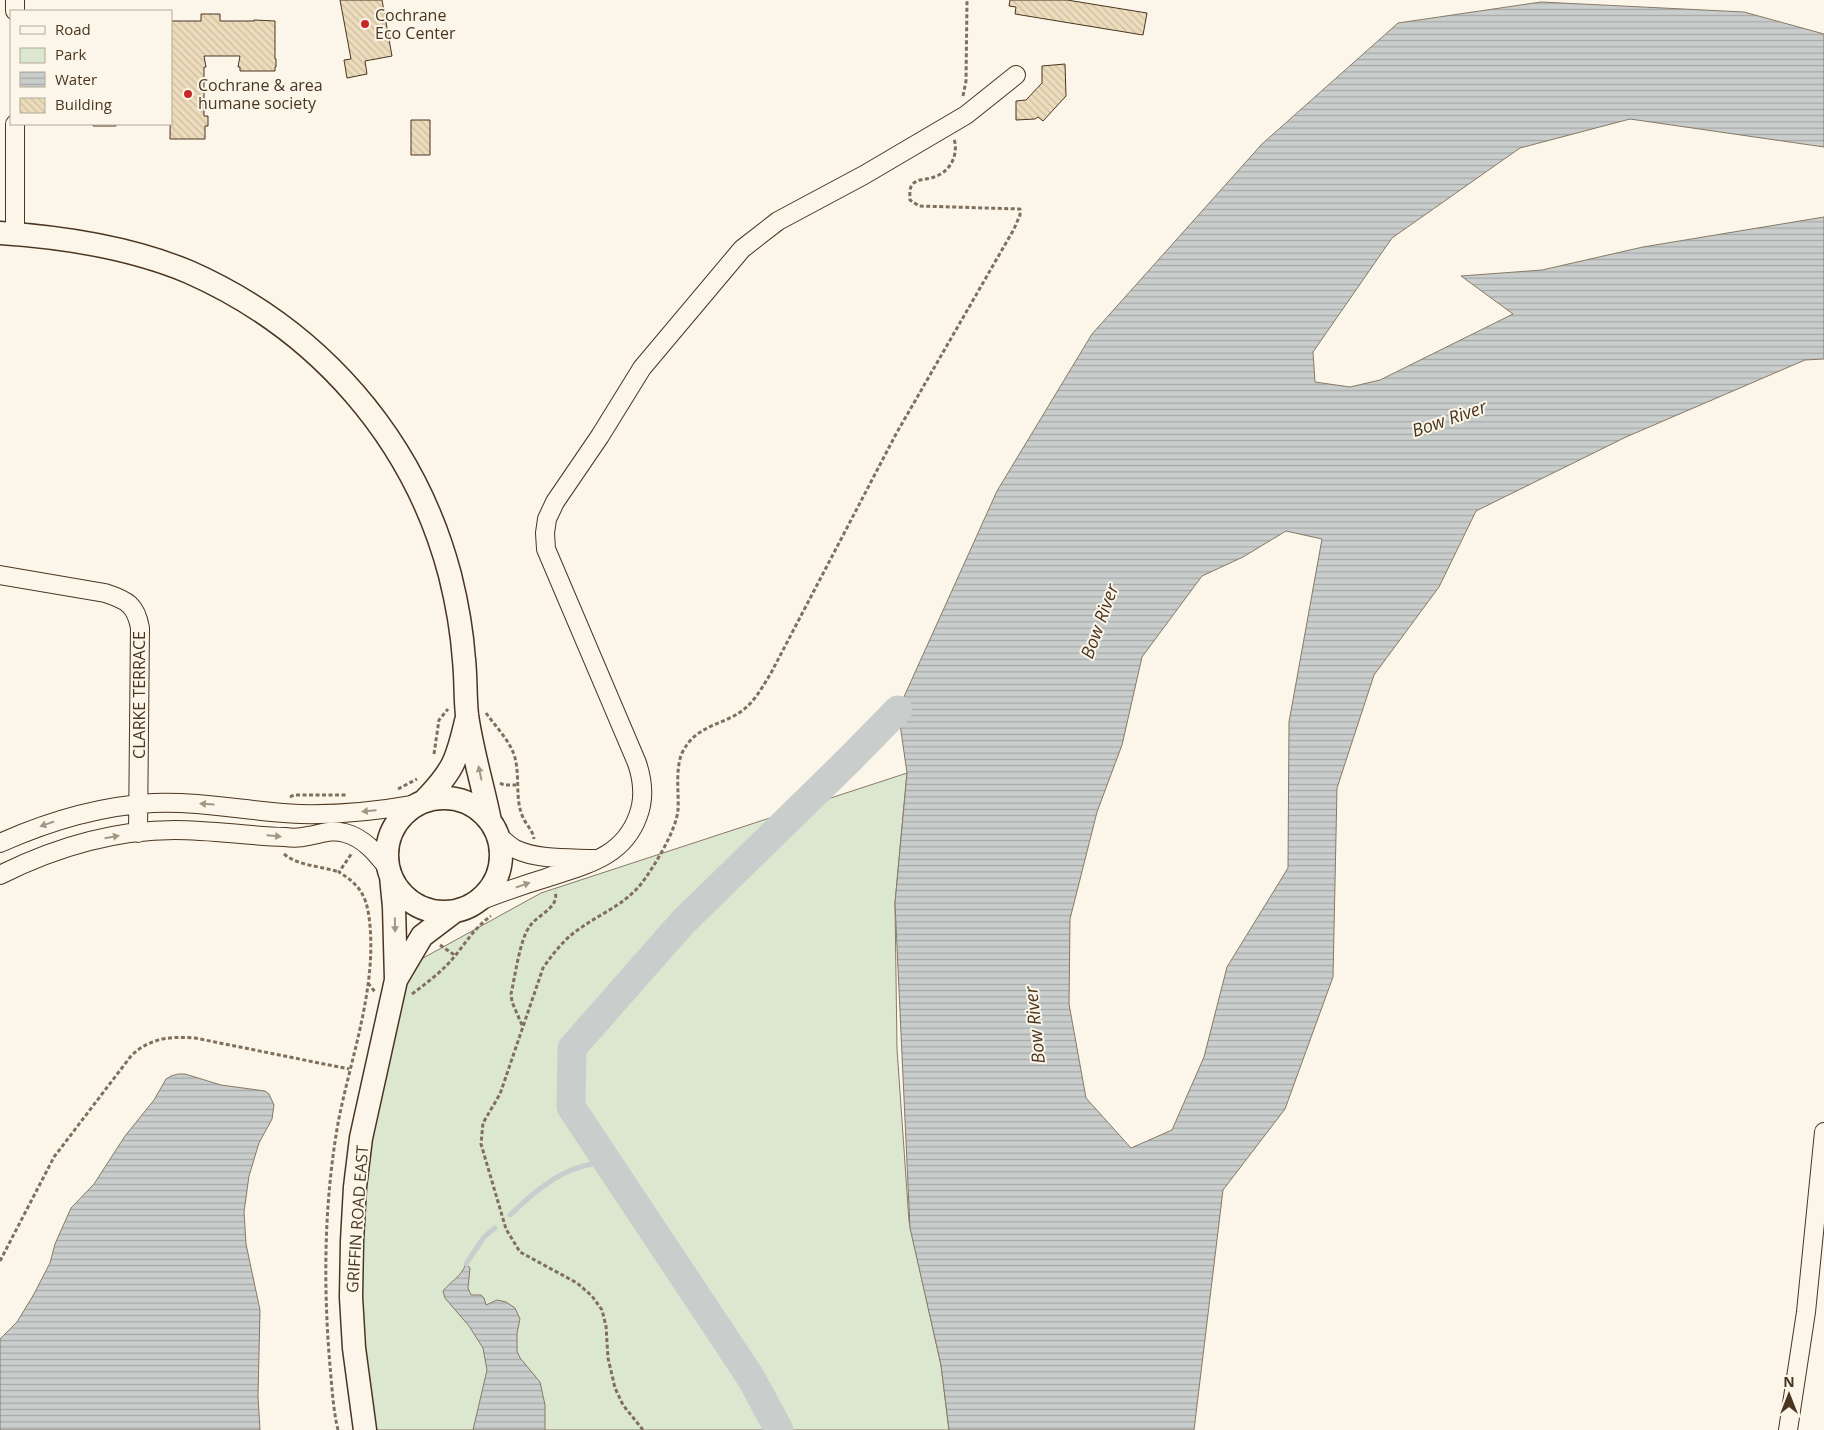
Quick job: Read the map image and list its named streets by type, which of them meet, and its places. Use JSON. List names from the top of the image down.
{
  "streets": {
    "main road": ["GRIFFIN ROAD EAST"],
    "street": ["CLARKE TERRACE"]
  },
  "water": ["Bow River"],
  "places": ["Cochrane Eco Center", "Cochrane & area humane society"],
  "legend": [
    "Road",
    "Park",
    "Water",
    "Building"
  ],
  "north": "top"
}
